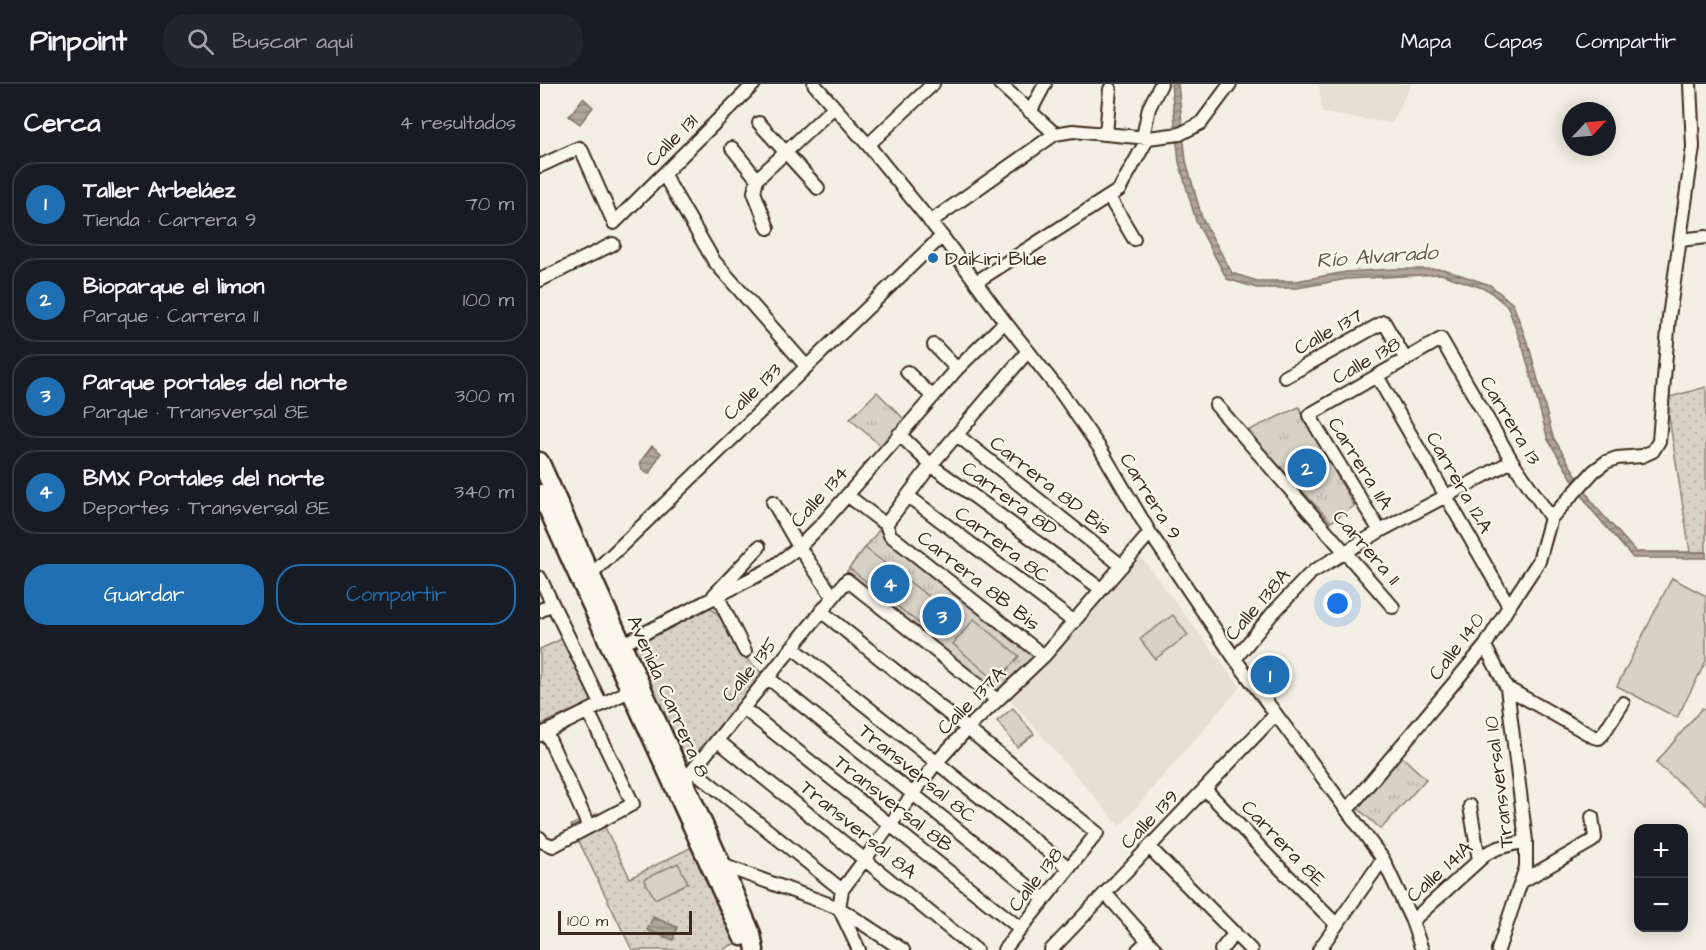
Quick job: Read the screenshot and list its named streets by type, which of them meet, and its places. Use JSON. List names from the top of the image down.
{
  "streets": {
    "main road": ["Avenida Carrera 8"],
    "street": [
      "Calle 131",
      "Calle 137",
      "Calle 138",
      "Calle 133",
      "Carrera 13",
      "Carrera 11A",
      "Carrera 12A",
      "Carrera 8D Bis",
      "Calle 134",
      "Carrera 9",
      "Carrera 8D",
      "Carrera 8C",
      "Carrera 11",
      "Carrera 8B Bis",
      "Calle 138A",
      "Calle 140",
      "Calle 135",
      "Calle 137A",
      "Transversal 8C",
      "Transversal 10",
      "Transversal 8B",
      "Calle 139",
      "Transversal 8A",
      "Carrera 8E",
      "Calle 141A"
    ]
  },
  "crossings": [
    ["Calle 137", "Calle 138"],
    ["Calle 138", "Carrera 13"],
    ["Calle 138", "Carrera 11A"],
    ["Calle 138", "Carrera 12A"],
    ["Calle 138", "Calle 137A"],
    ["Calle 138", "Transversal 8C"],
    ["Calle 138", "Transversal 8B"],
    ["Calle 133", "Carrera 9"],
    ["Calle 133", "Avenida Carrera 8"],
    ["Carrera 13", "Calle 138A"],
    ["Carrera 13", "Calle 140"],
    ["Carrera 11A", "Calle 138A"],
    ["Carrera 12A", "Calle 138A"],
    ["Carrera 12A", "Calle 140"],
    ["Carrera 8D Bis", "Calle 137A"],
    ["Calle 134", "Carrera 9"],
    ["Calle 134", "Carrera 8D"],
    ["Calle 134", "Avenida Carrera 8"],
    ["Carrera 9", "Calle 138A"],
    ["Carrera 9", "Calle 140"],
    ["Carrera 9", "Calle 137A"],
    ["Carrera 9", "Calle 139"],
    ["Carrera 9", "Calle 141A"],
    ["Carrera 8D", "Calle 137A"],
    ["Carrera 8C", "Carrera 8B Bis"],
    ["Carrera 8C", "Calle 137A"],
    ["Carrera 11", "Calle 138A"],
    ["Carrera 8B Bis", "Calle 137A"],
    ["Calle 140", "Transversal 10"],
    ["Calle 135", "Avenida Carrera 8"],
    ["Calle 135", "Calle 137A"],
    ["Calle 135", "Transversal 8C"],
    ["Calle 135", "Transversal 8B"],
    ["Calle 135", "Transversal 8A"],
    ["Calle 137A", "Transversal 8C"],
    ["Calle 137A", "Transversal 8B"],
    ["Calle 137A", "Transversal 8A"],
    ["Transversal 10", "Calle 141A"],
    ["Calle 139", "Carrera 8E"]
  ],
  "water": ["Río Alvarado"],
  "places": ["Daikiri Blue"],
  "scale_bar": "100 m",
  "north": "top right",
  "page": {
    "header": "Pinpoint",
    "search": "Buscar aquí",
    "nav": ["Mapa", "Capas", "Compartir"],
    "heading": ["Cerca", "4 resultados"],
    "list": [
      {
        "mark": "1",
        "name": "Taller Arbeláez",
        "note": "Tienda · Carrera 9",
        "value": "70 m"
      },
      {
        "mark": "2",
        "name": "Bioparque el limon",
        "note": "Parque · Carrera 11",
        "value": "100 m"
      },
      {
        "mark": "3",
        "name": "Parque portales del norte",
        "note": "Parque · Transversal 8E",
        "value": "300 m"
      },
      {
        "mark": "4",
        "name": "BMX Portales del norte",
        "note": "Deportes · Transversal 8E",
        "value": "340 m"
      }
    ],
    "pins": [
      "2",
      "4",
      "3",
      "1"
    ],
    "buttons": ["Guardar", "Compartir"],
    "map_buttons": ["+", "−"],
    "scale": "100 m"
  }
}
